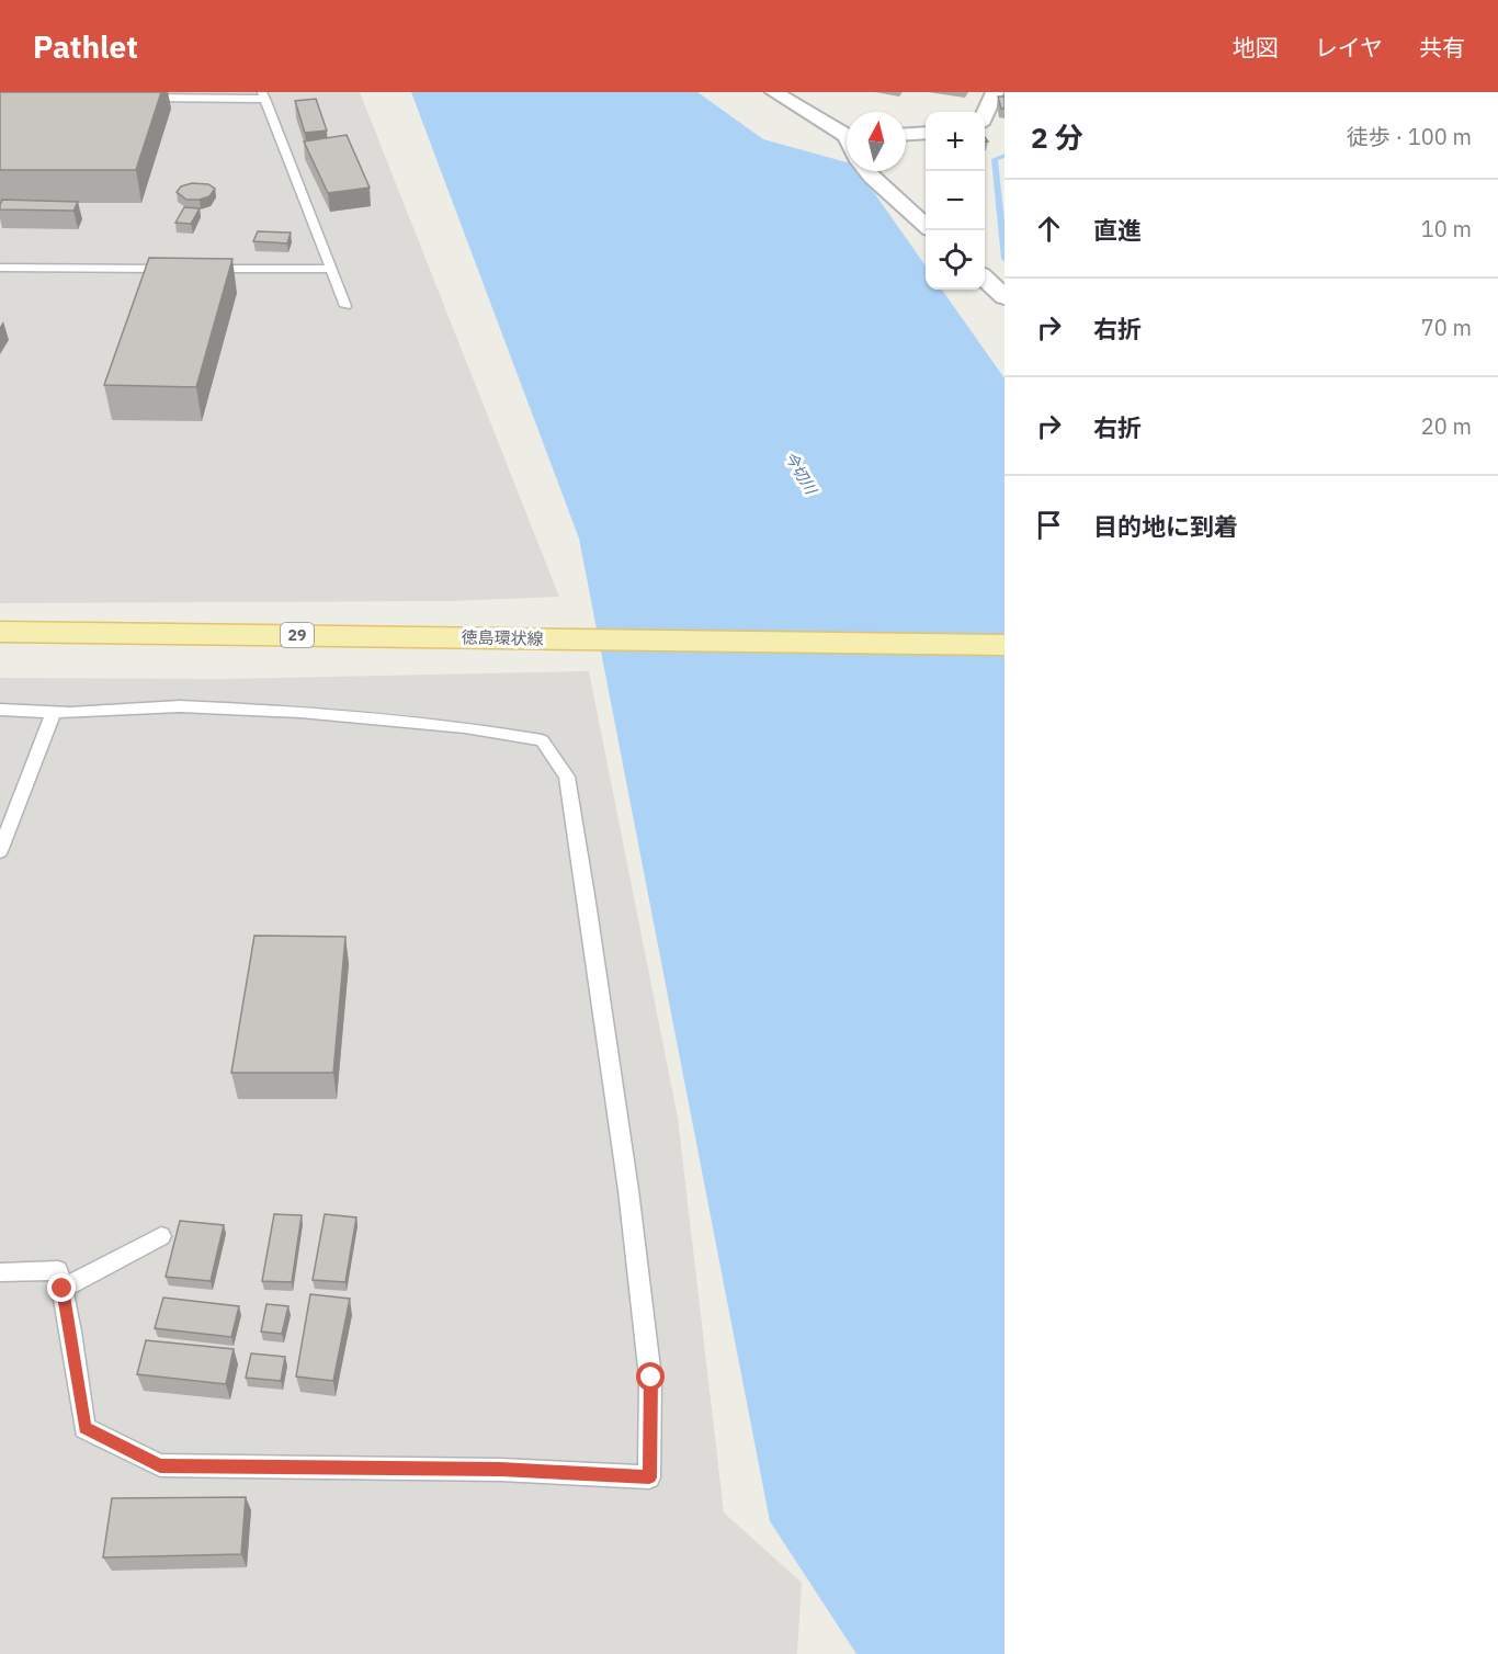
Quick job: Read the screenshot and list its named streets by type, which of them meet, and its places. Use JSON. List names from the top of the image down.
{
  "streets": {
    "main road": ["29", "徳島環状線"]
  },
  "water": ["今切川"],
  "north": "top",
  "page": {
    "header": "Pathlet",
    "nav": ["地図", "レイヤ", "共有"],
    "heading": ["2 分", "徒歩 · 100 m"],
    "map_buttons": ["+", "−"],
    "list": [
      ["直進", "10 m"],
      ["右折", "70 m"],
      ["右折", "20 m"],
      "目的地に到着"
    ]
  }
}
